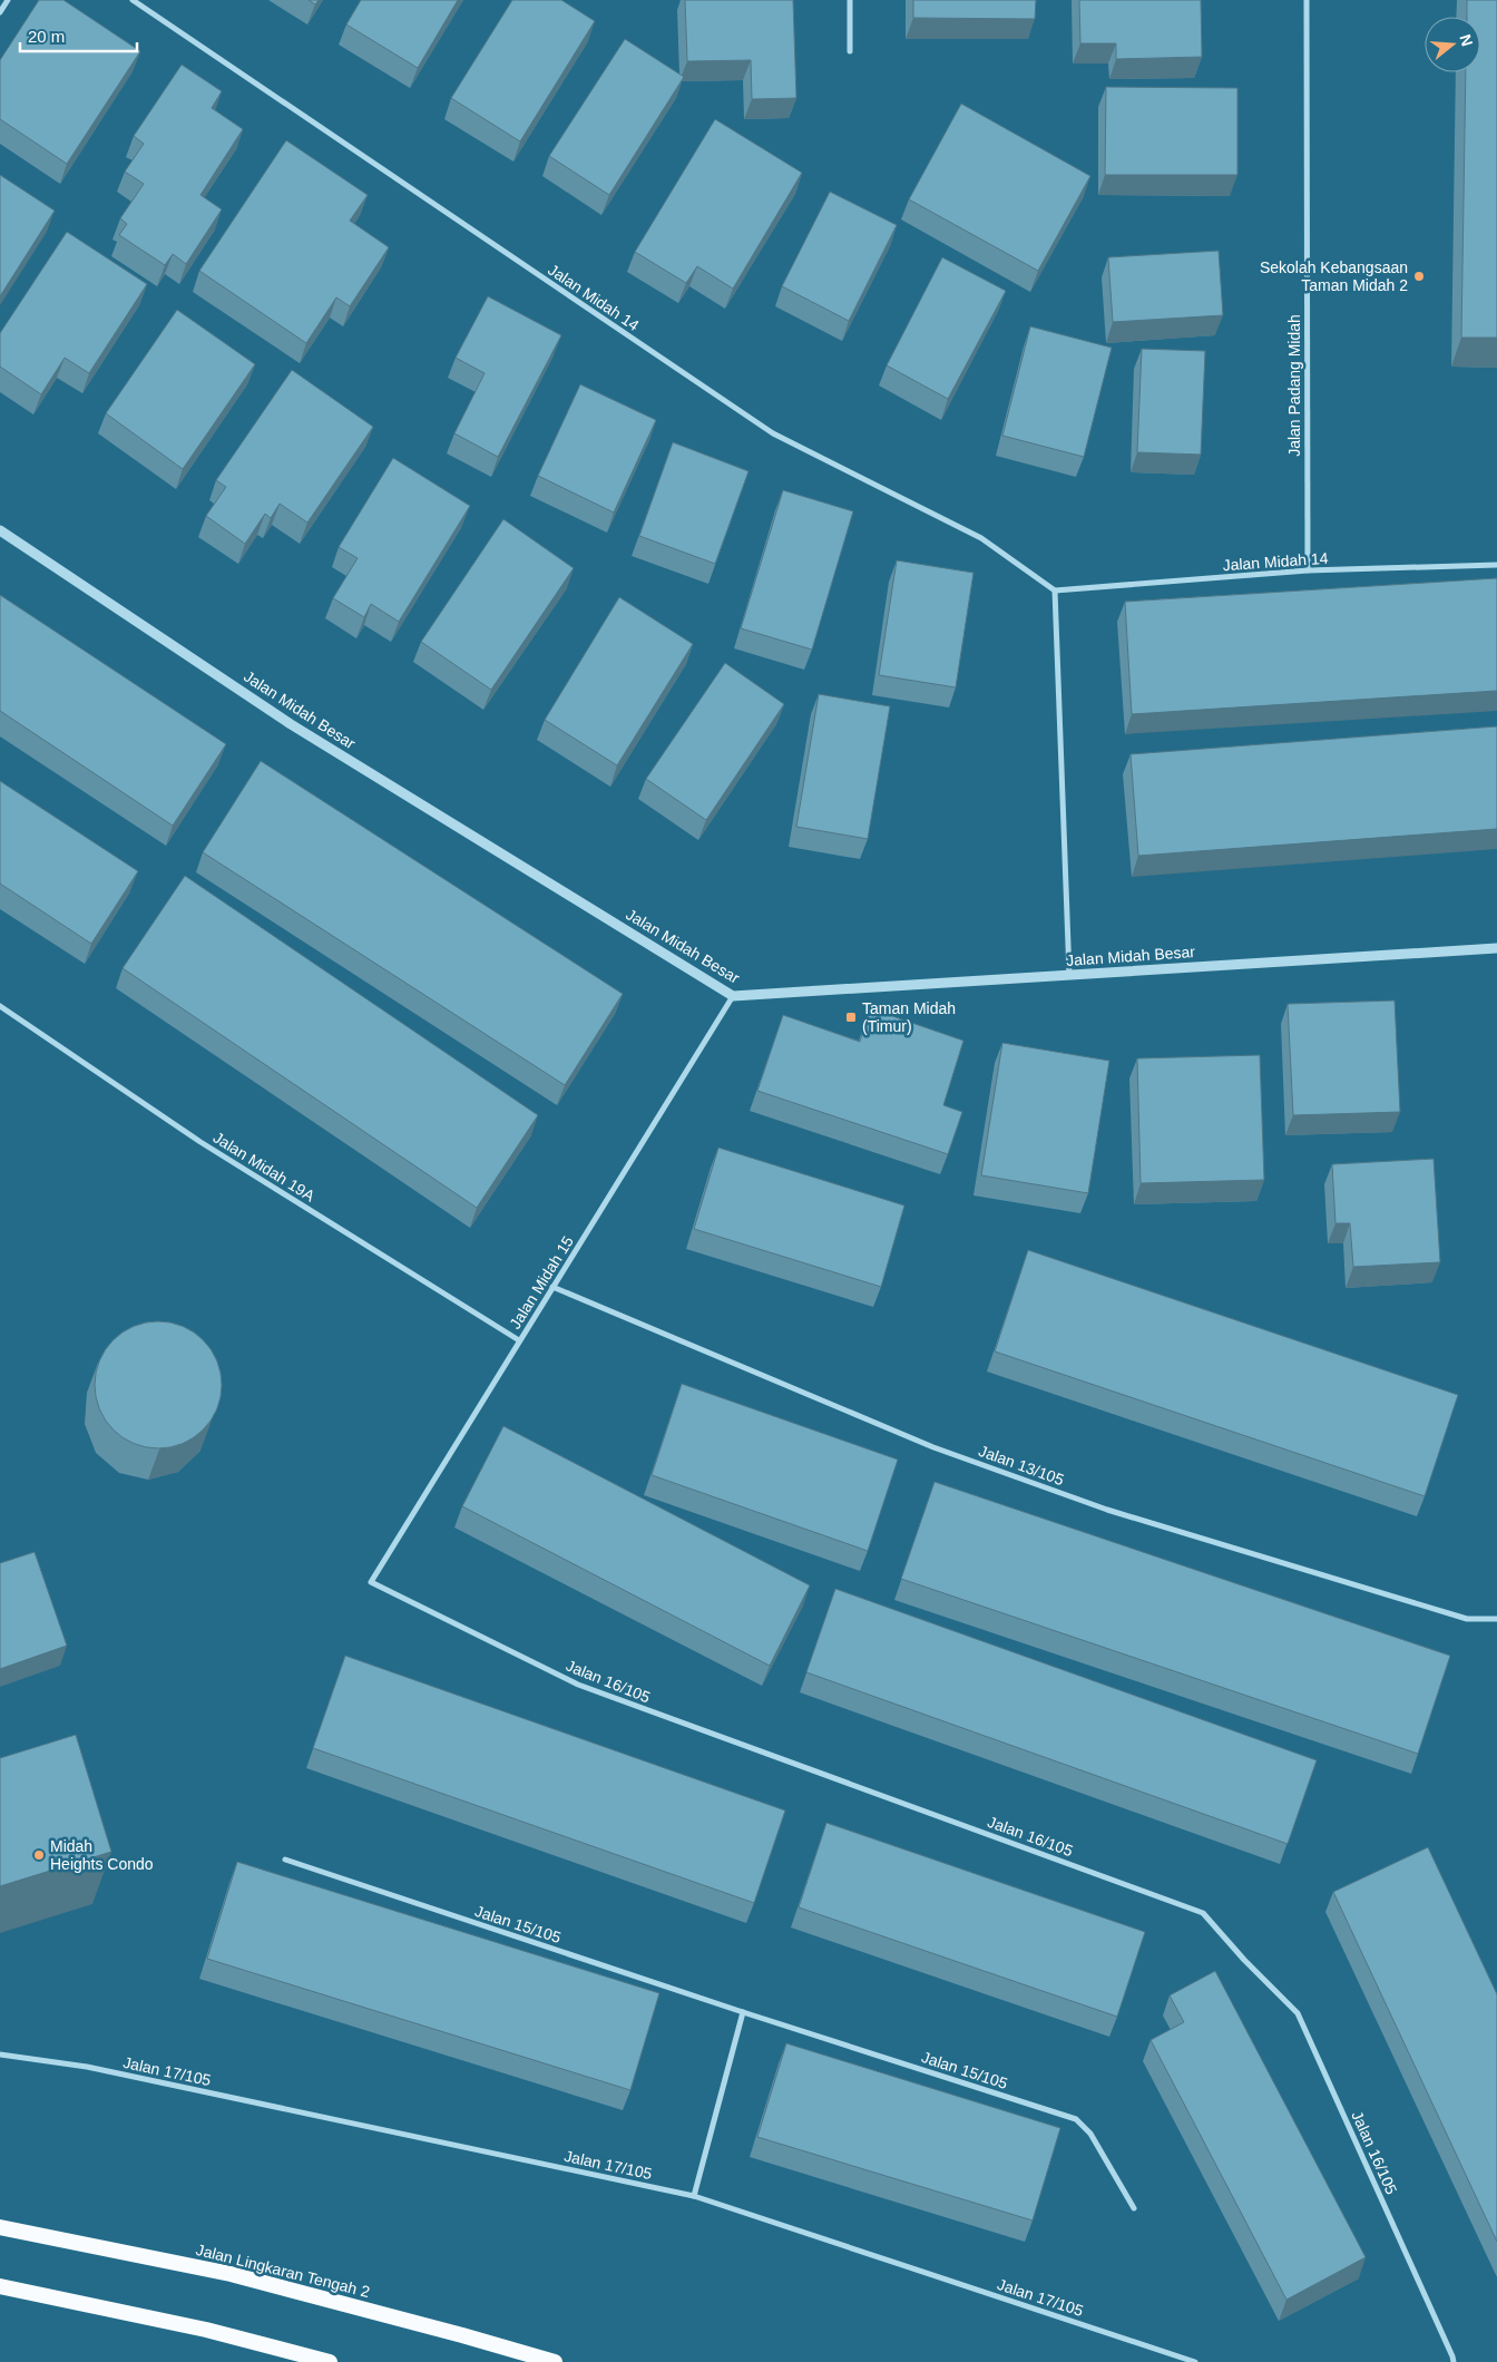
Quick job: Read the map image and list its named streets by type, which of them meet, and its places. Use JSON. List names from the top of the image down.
{
  "streets": {
    "highway": ["Jalan Lingkaran Tengah 2"],
    "street": [
      "Jalan Midah 14",
      "Jalan Padang Midah",
      "Jalan Midah Besar",
      "Jalan Midah 19A",
      "Jalan Midah 15",
      "Jalan 13/105",
      "Jalan 16/105",
      "Jalan 15/105",
      "Jalan 17/105"
    ]
  },
  "crossings": [
    ["Jalan Midah 14", "Jalan Padang Midah"],
    ["Jalan Midah Besar", "Jalan Midah 15"],
    ["Jalan Midah 19A", "Jalan Midah 15"],
    ["Jalan Midah 15", "Jalan 13/105"],
    ["Jalan Midah 15", "Jalan 16/105"]
  ],
  "places": {
    "other": ["Sekolah Kebangsaan Taman Midah 2", "Midah Heights Condo"],
    "transit": ["Taman Midah (Timur)"]
  },
  "scale_bar": "20 m",
  "north": "right"
}
